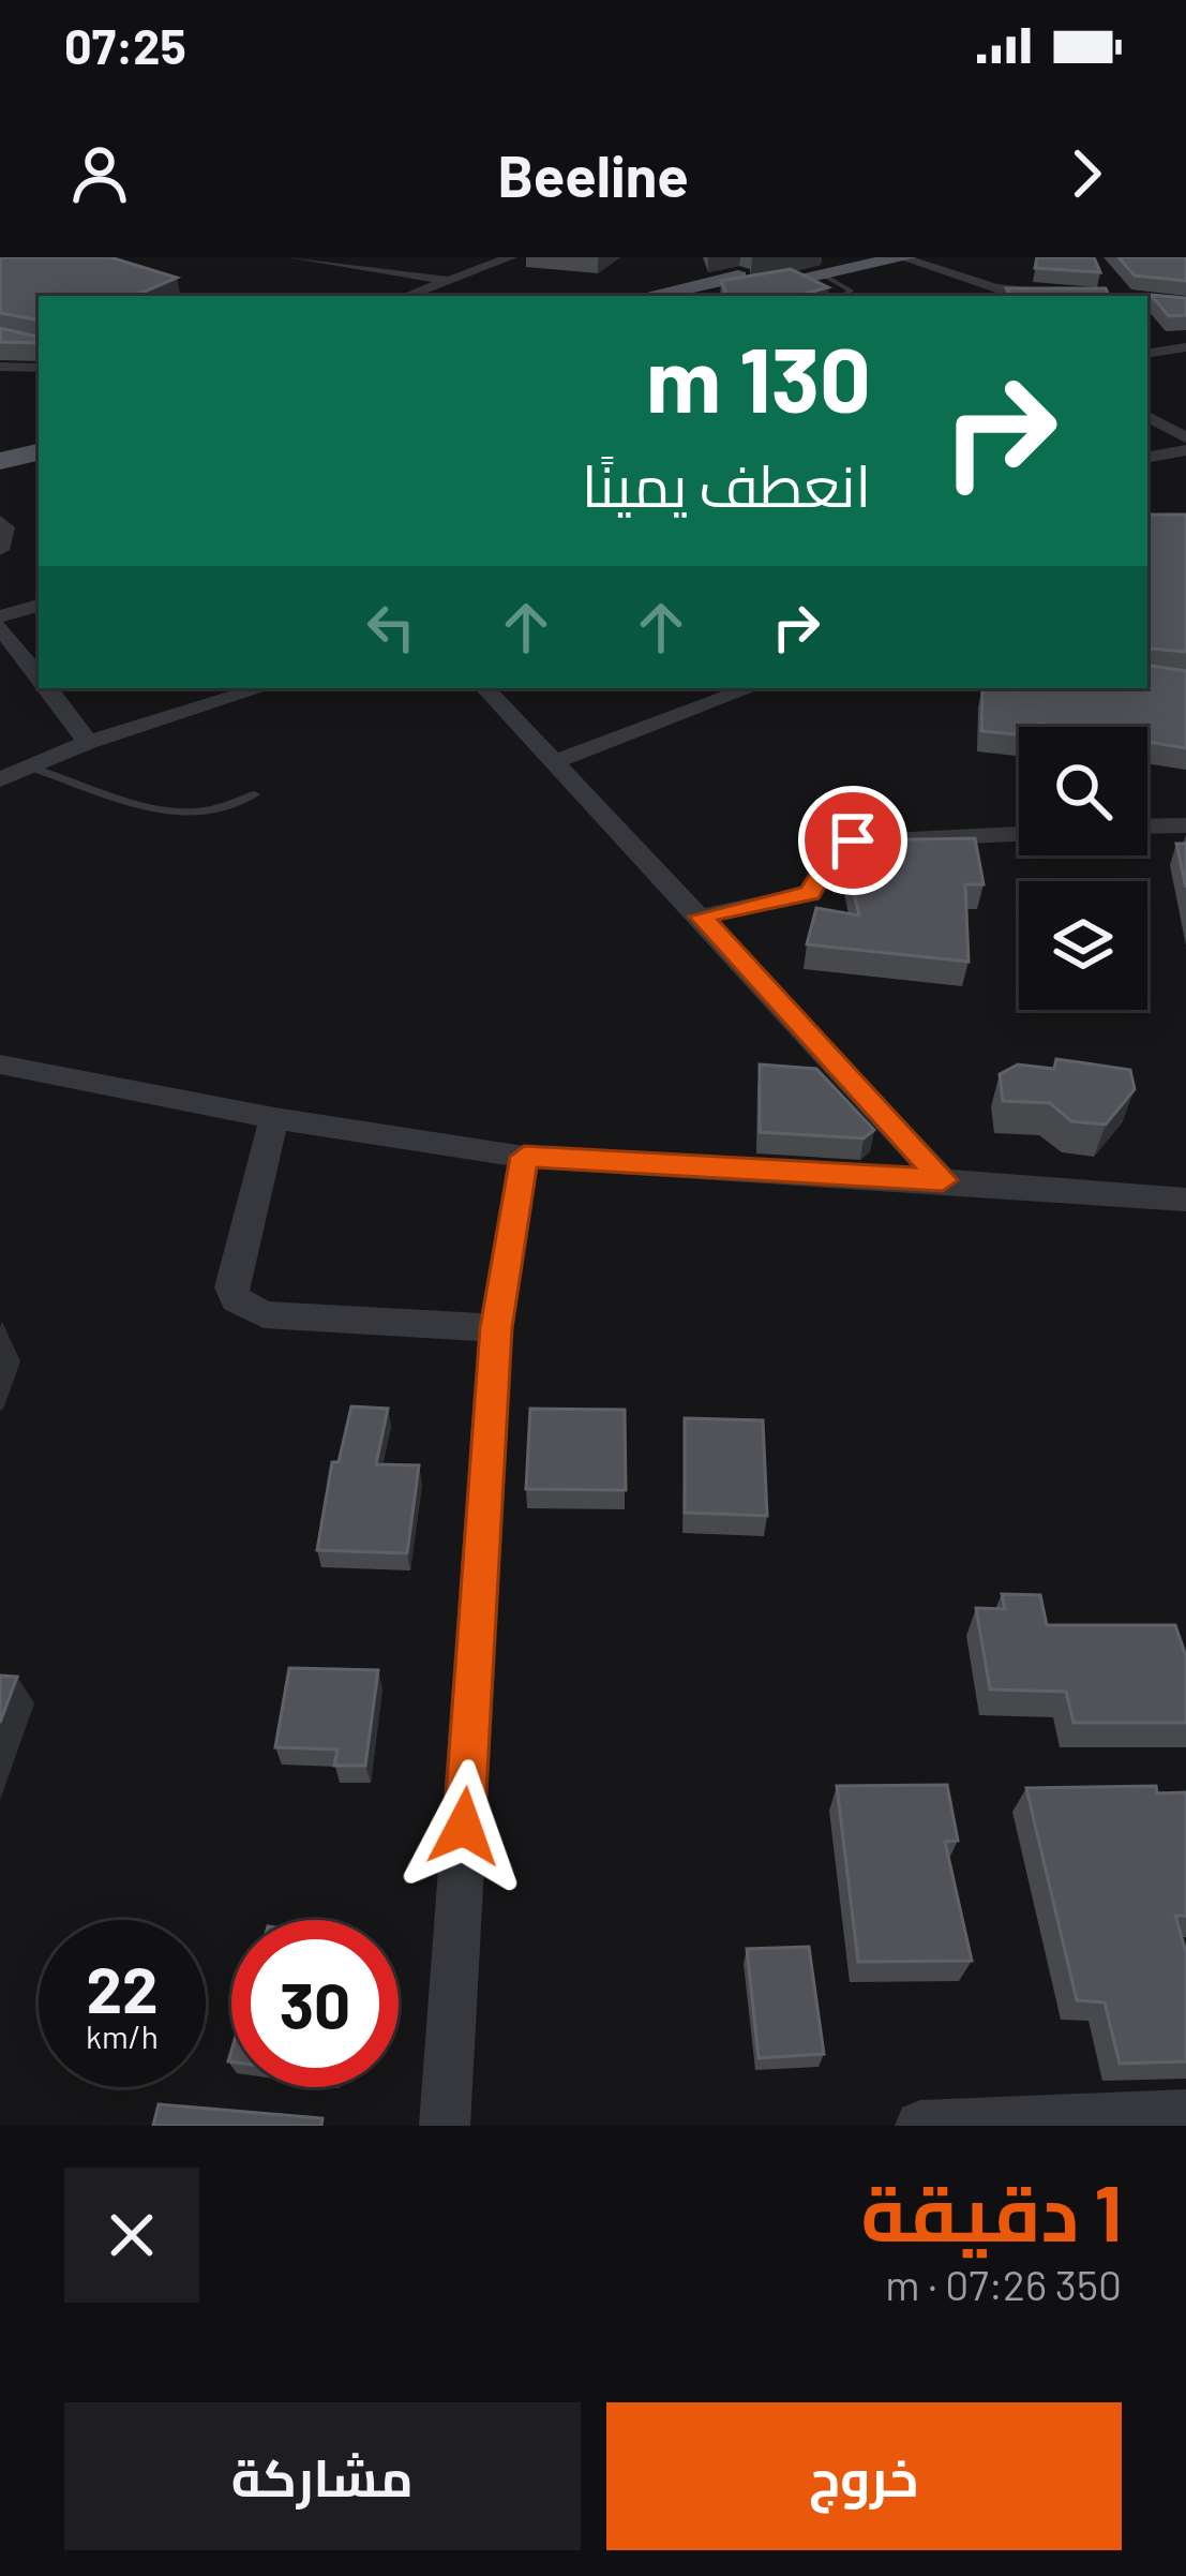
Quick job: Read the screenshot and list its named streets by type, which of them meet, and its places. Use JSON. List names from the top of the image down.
{
  "page": {
    "status": "07:25",
    "header": "Beeline",
    "turn": ["130 m", "انعطف يمينًا"],
    "speed": "22 km/h",
    "limit": "30",
    "heading": ["1 دقيقة", "350 m · 07:26"],
    "buttons": ["خروج", "مشاركة"]
  }
}
